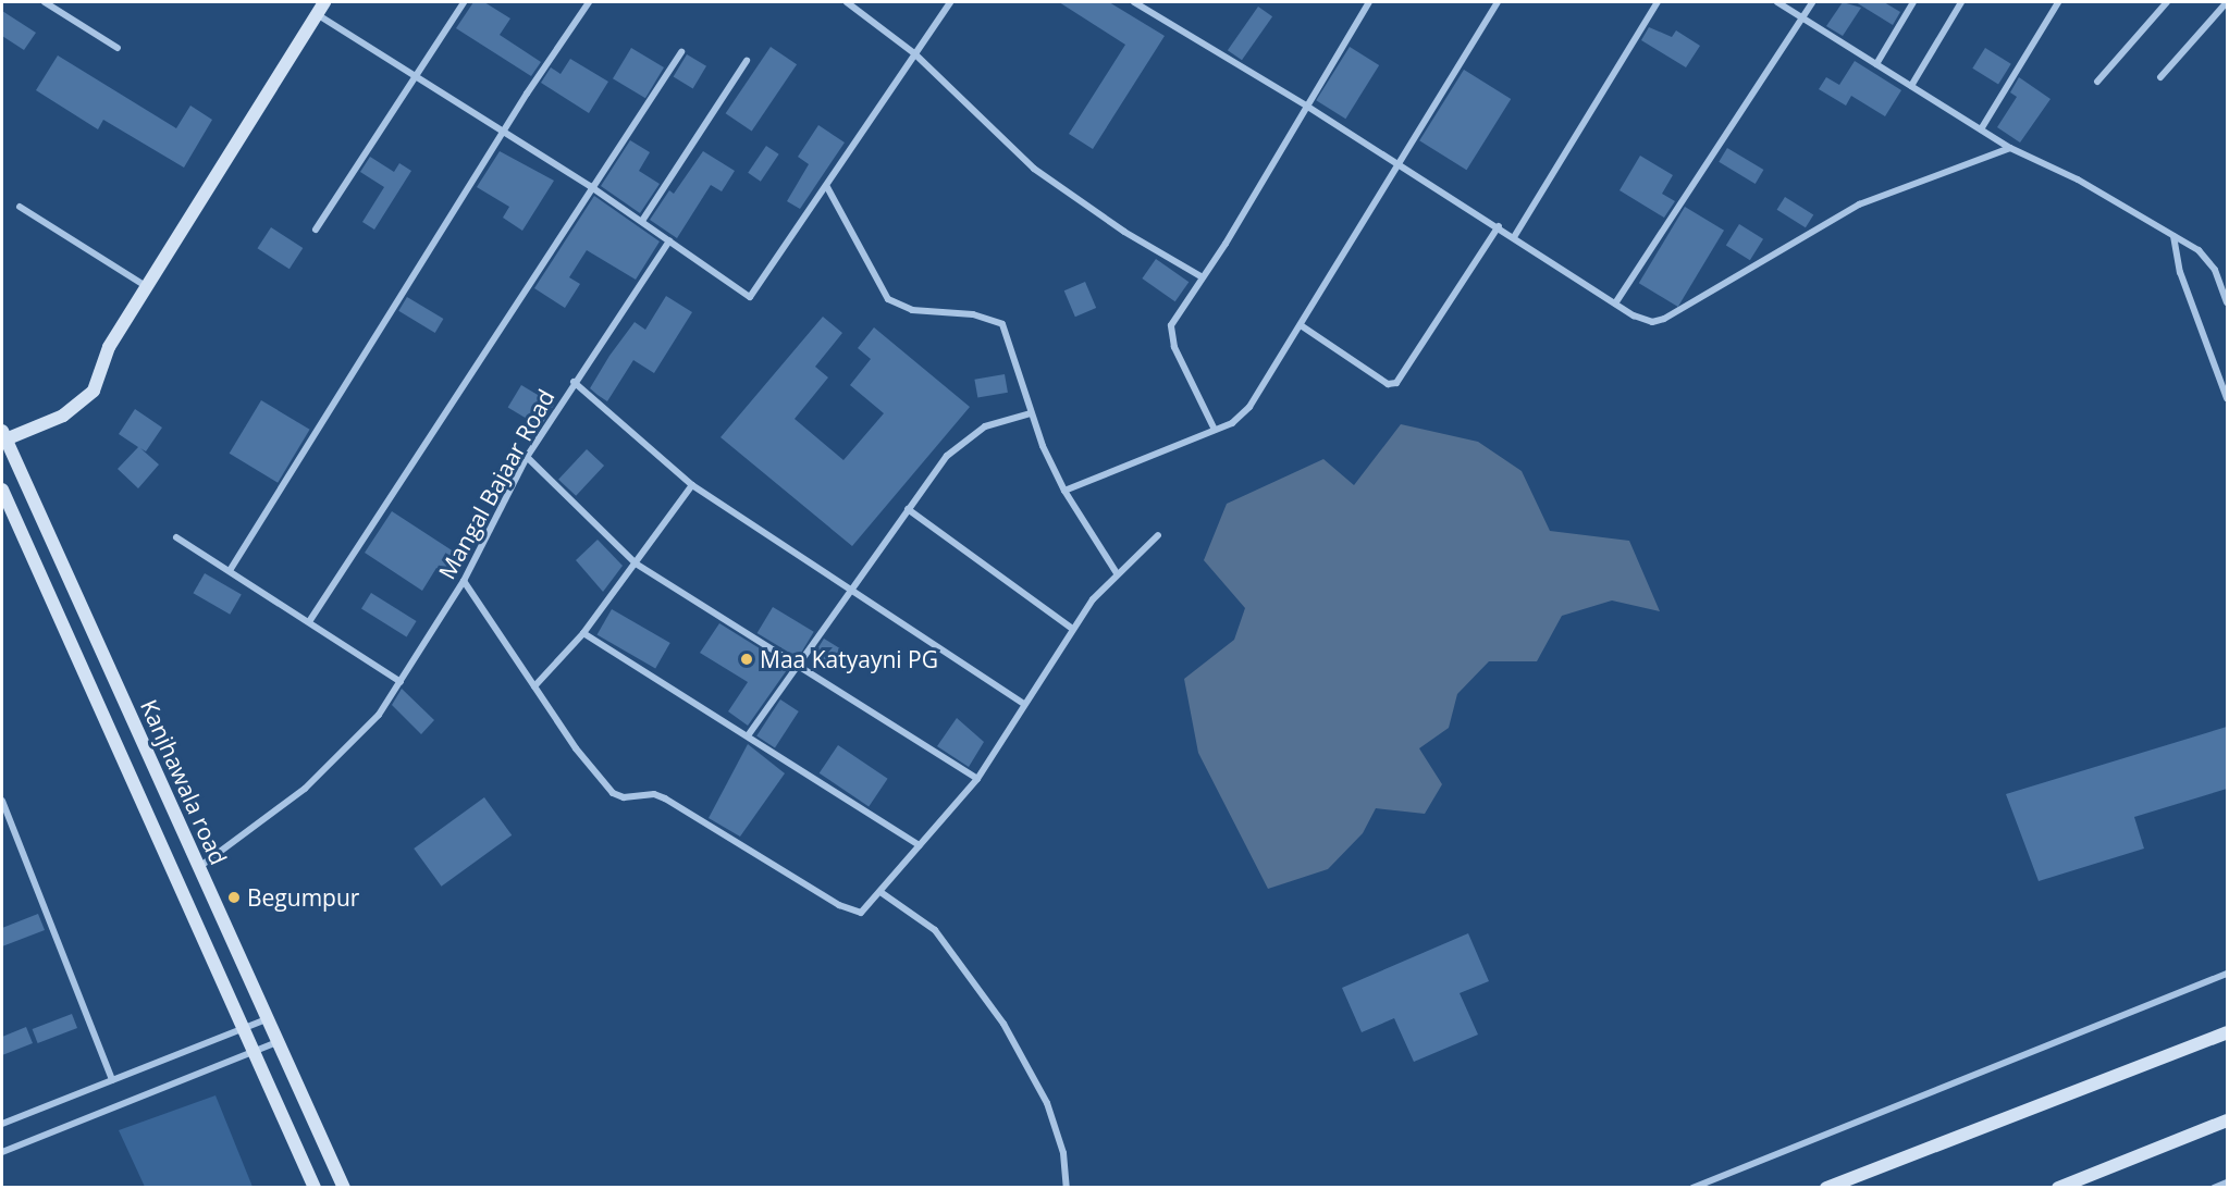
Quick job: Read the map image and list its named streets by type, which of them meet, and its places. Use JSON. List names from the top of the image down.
{
  "streets": {
    "main road": ["Kanjhawala road"],
    "street": ["Mangal Bajaar Road"]
  },
  "crossings": [
    ["Mangal Bajaar Road", "Kanjhawala road"]
  ],
  "places": ["Maa Katyayni PG", "Begumpur"]
}
